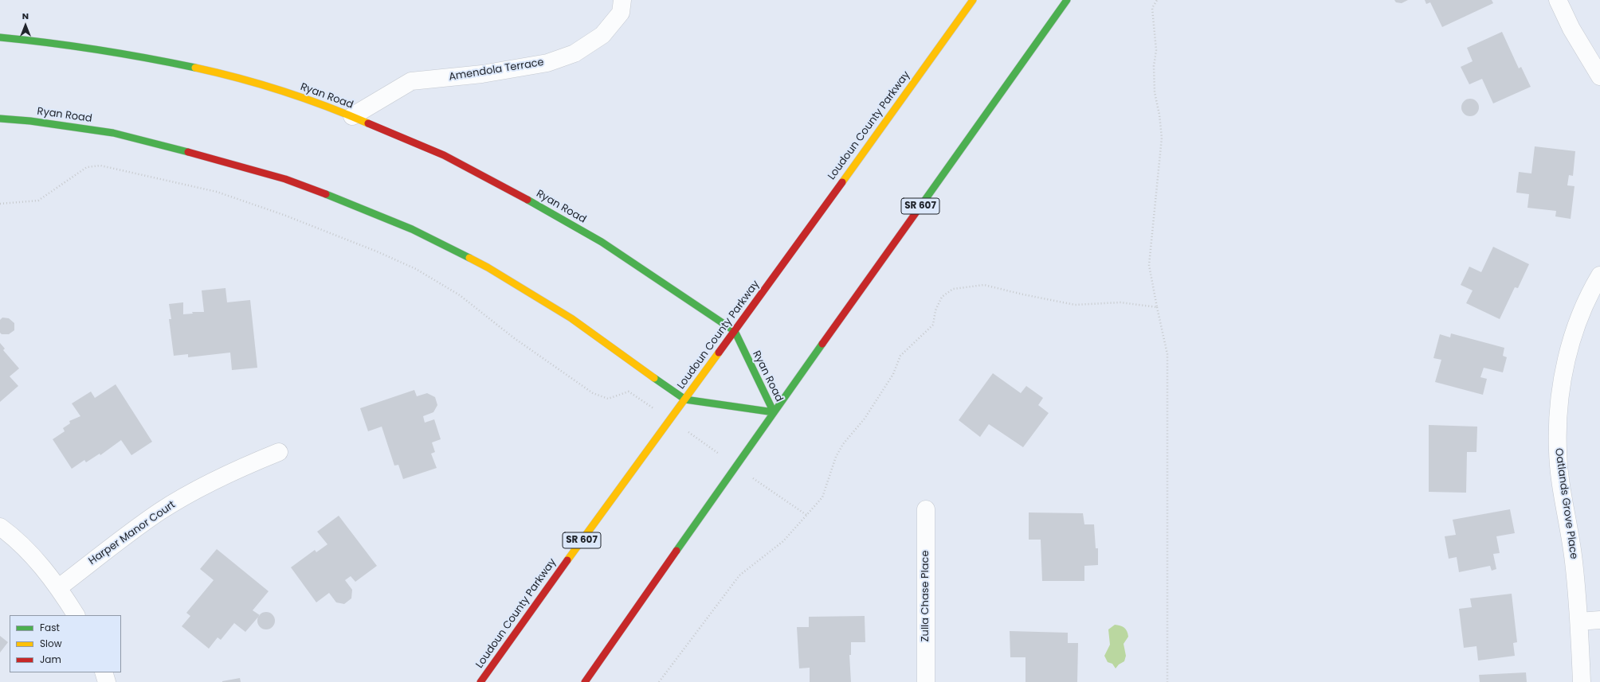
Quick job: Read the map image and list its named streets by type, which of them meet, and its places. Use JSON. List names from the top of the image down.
{
  "streets": {
    "main road": ["Ryan Road", "Loudoun County Parkway", "SR 607"],
    "street": [
      "Amendola Terrace",
      "Oatlands Grove Place",
      "Harper Manor Court",
      "Zulla Chase Place"
    ]
  },
  "crossings": [
    ["Amendola Terrace", "Ryan Road"],
    ["Ryan Road", "Loudoun County Parkway"],
    ["Ryan Road", "SR 607"]
  ],
  "legend": ["Fast", "Slow", "Jam"],
  "north": "top"
}
